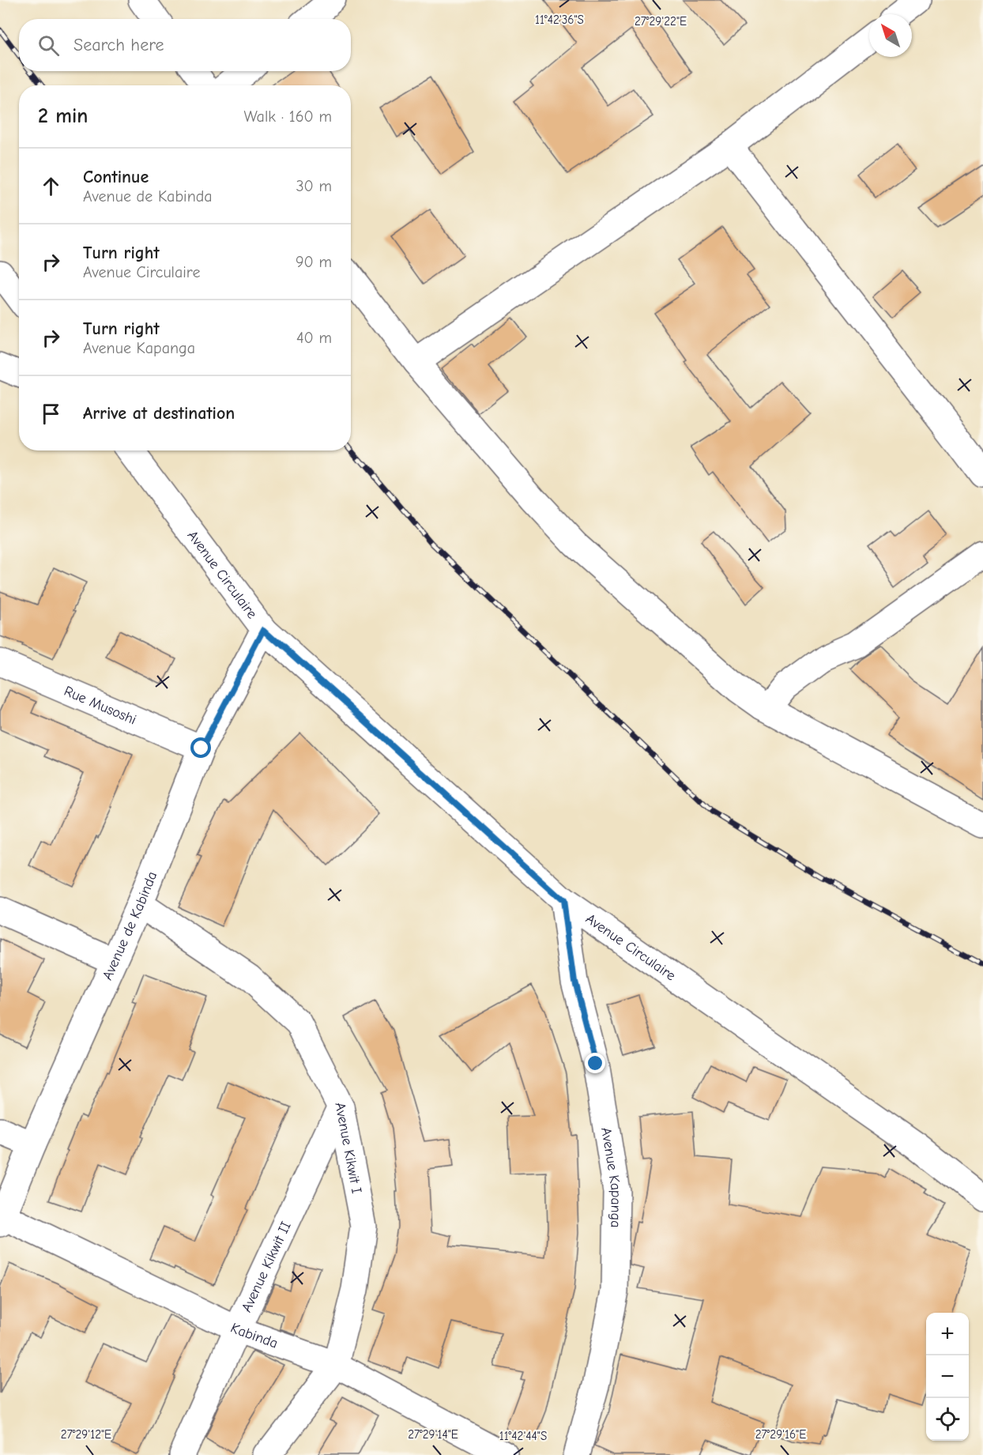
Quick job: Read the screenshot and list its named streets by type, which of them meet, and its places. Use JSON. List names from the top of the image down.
{
  "streets": {
    "street": [
      "Avenue Circulaire",
      "Rue Musoshi",
      "Avenue de Kabinda",
      "Avenue Kikwit I",
      "Avenue Kapanga",
      "Avenue Kikwit II",
      "Kabinda"
    ]
  },
  "crossings": [
    ["Avenue Circulaire", "Avenue de Kabinda"],
    ["Avenue Circulaire", "Avenue Kapanga"],
    ["Rue Musoshi", "Avenue de Kabinda"],
    ["Avenue de Kabinda", "Avenue Kikwit I"],
    ["Avenue de Kabinda", "Kabinda"],
    ["Avenue Kikwit I", "Avenue Kikwit II"],
    ["Avenue Kikwit I", "Kabinda"],
    ["Avenue Kikwit II", "Kabinda"]
  ],
  "north": "top left",
  "page": {
    "search": "Search here",
    "heading": ["2 min", "Walk · 160 m"],
    "list": [
      ["Continue", "Avenue de Kabinda", "30 m"],
      ["Turn right", "Avenue Circulaire", "90 m"],
      ["Turn right", "Avenue Kapanga", "40 m"],
      "Arrive at destination"
    ],
    "map_buttons": ["+", "−"]
  },
  "coordinates": [
    "11°42'36\"S",
    "27°29'22\"E",
    "27°29'12\"E",
    "27°29'14\"E",
    "27°29'16\"E",
    "11°42'44\"S"
  ]
}
